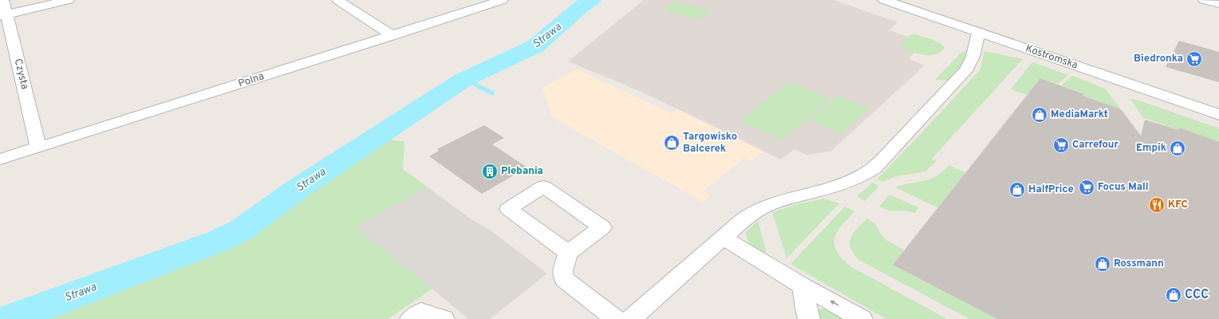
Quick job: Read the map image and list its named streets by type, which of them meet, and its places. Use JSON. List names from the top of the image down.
{
  "streets": {
    "street": ["Kostromska", "Czysta", "Polna"]
  },
  "crossings": [
    ["Czysta", "Polna"]
  ],
  "water": ["Strawa"],
  "places": {
    "supermarket": ["Biedronka", "Carrefour", "Focus Mall"],
    "shop": [
      "MediaMarkt",
      "Targowisko Balcerek",
      "Empik",
      "HalfPrice",
      "Rossmann",
      "CCC"
    ],
    "building": ["Plebania"],
    "restaurant": ["KFC"]
  }
}
